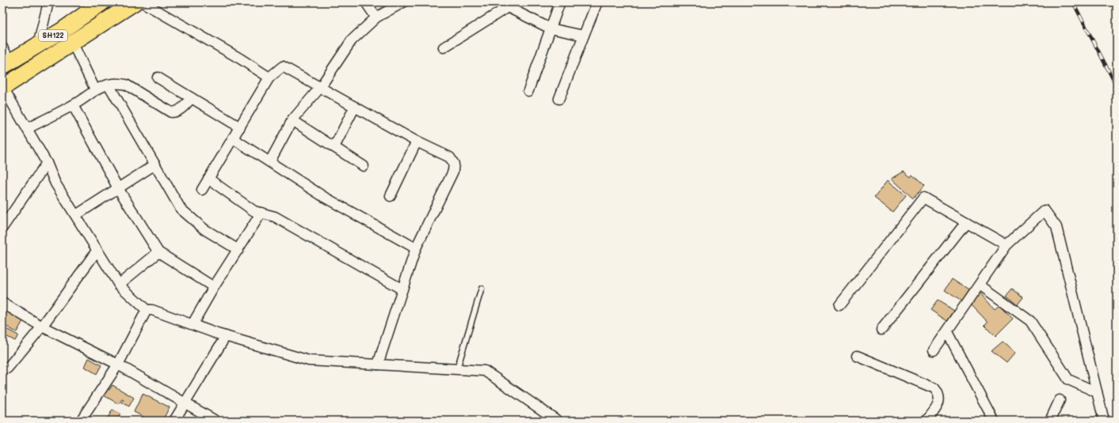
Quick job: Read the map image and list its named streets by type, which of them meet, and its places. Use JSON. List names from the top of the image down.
{
  "streets": {
    "main road": ["SH122"]
  }
}
